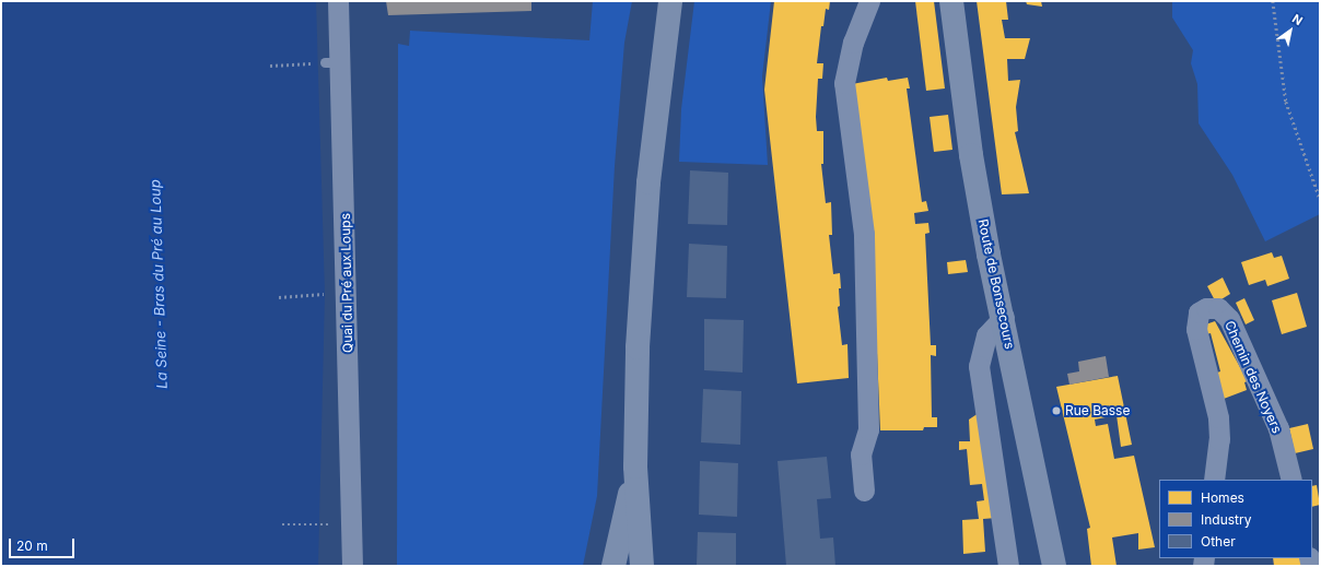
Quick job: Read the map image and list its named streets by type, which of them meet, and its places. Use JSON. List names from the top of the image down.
{
  "streets": {
    "main road": ["Route de Bonsecours"],
    "street": ["Quai du Pré aux Loups", "Chemin des Noyers"]
  },
  "water": ["La Seine - Bras du Pré au Loup"],
  "places": ["Rue Basse"],
  "legend": ["Homes", "Industry", "Other"],
  "scale_bar": "20 m",
  "north": "top right"
}
